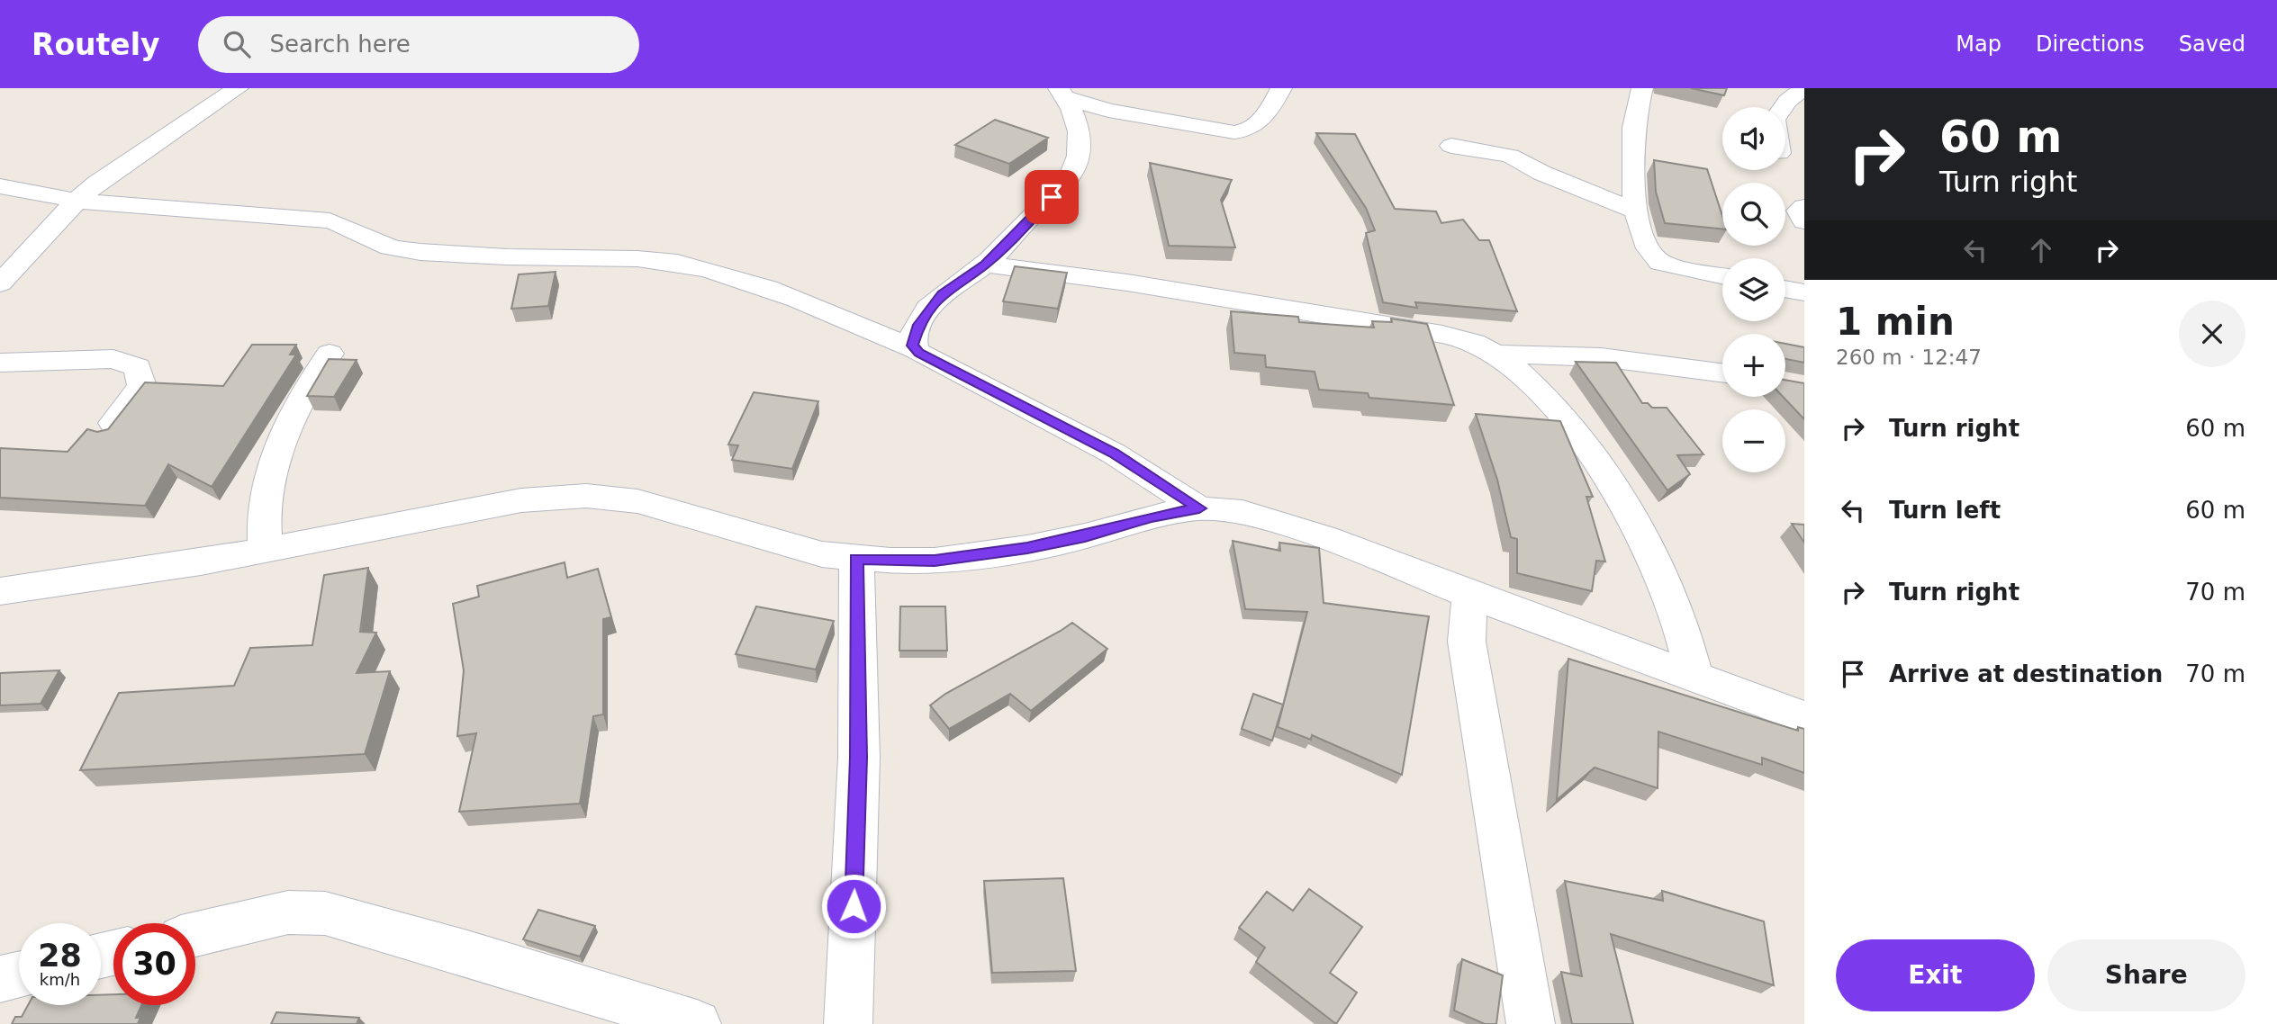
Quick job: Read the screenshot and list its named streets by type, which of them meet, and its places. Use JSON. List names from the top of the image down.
{
  "page": {
    "header": "Routely",
    "search": "Search here",
    "nav": ["Map", "Directions", "Saved"],
    "turn": ["60 m", "Turn right"],
    "map_buttons": ["+", "−"],
    "heading": ["1 min", "260 m · 12:47"],
    "list": [
      {
        "name": "Turn right",
        "value": "60 m"
      },
      {
        "name": "Turn left",
        "value": "60 m"
      },
      {
        "name": "Turn right",
        "value": "70 m"
      },
      {
        "name": "Arrive at destination",
        "value": "70 m"
      }
    ],
    "speed": "28 km/h",
    "limit": "30",
    "buttons": ["Exit", "Share"]
  }
}
